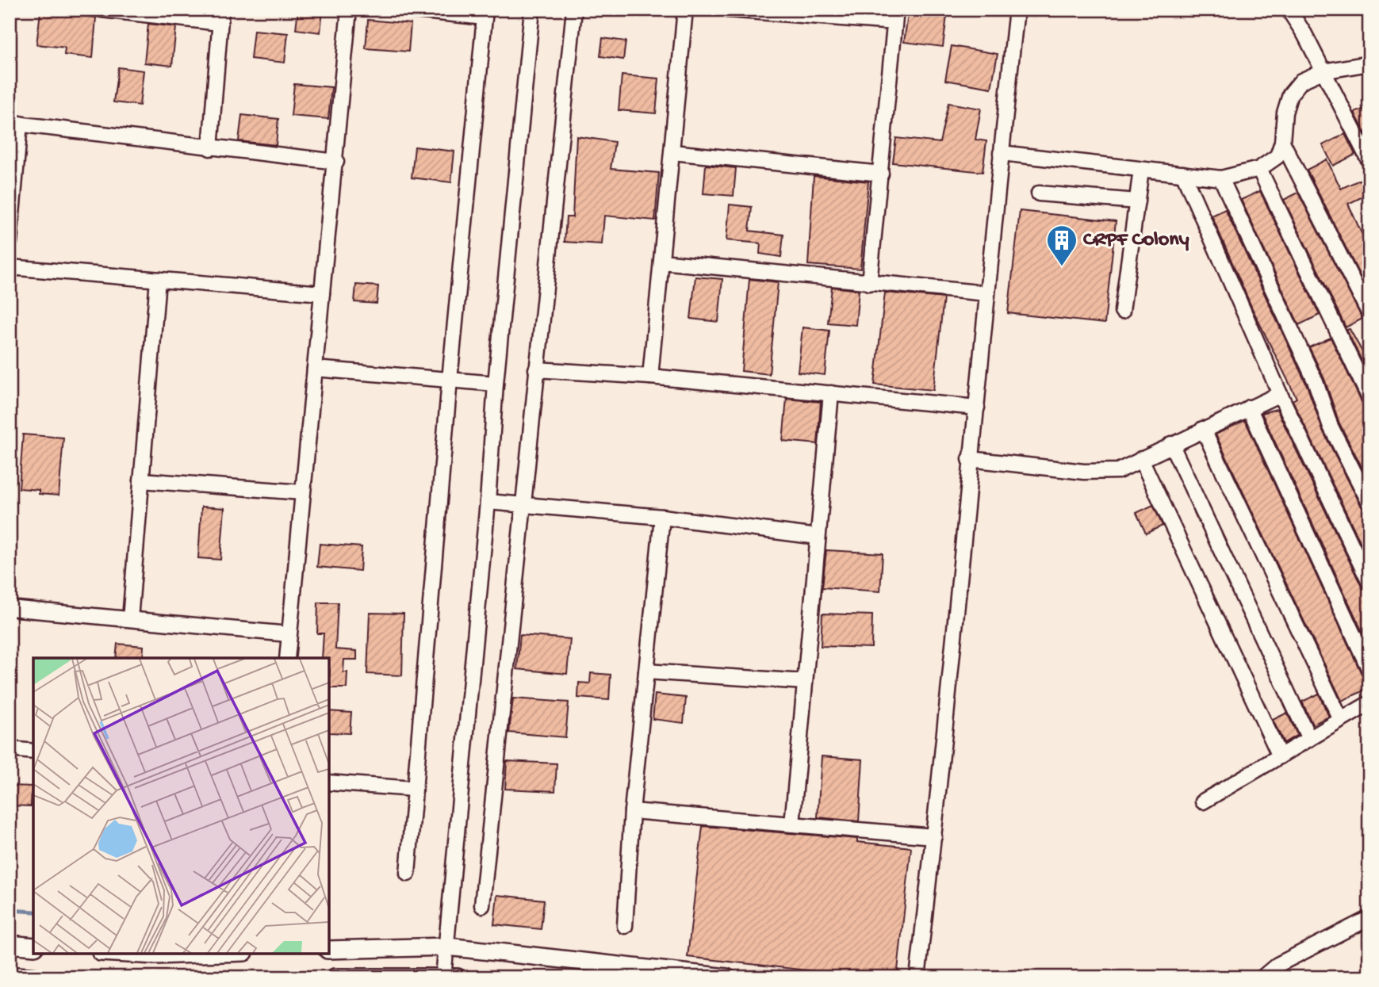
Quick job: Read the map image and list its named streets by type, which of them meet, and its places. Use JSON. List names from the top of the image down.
{
  "places": {
    "building": ["CRPF Colony"]
  }
}
